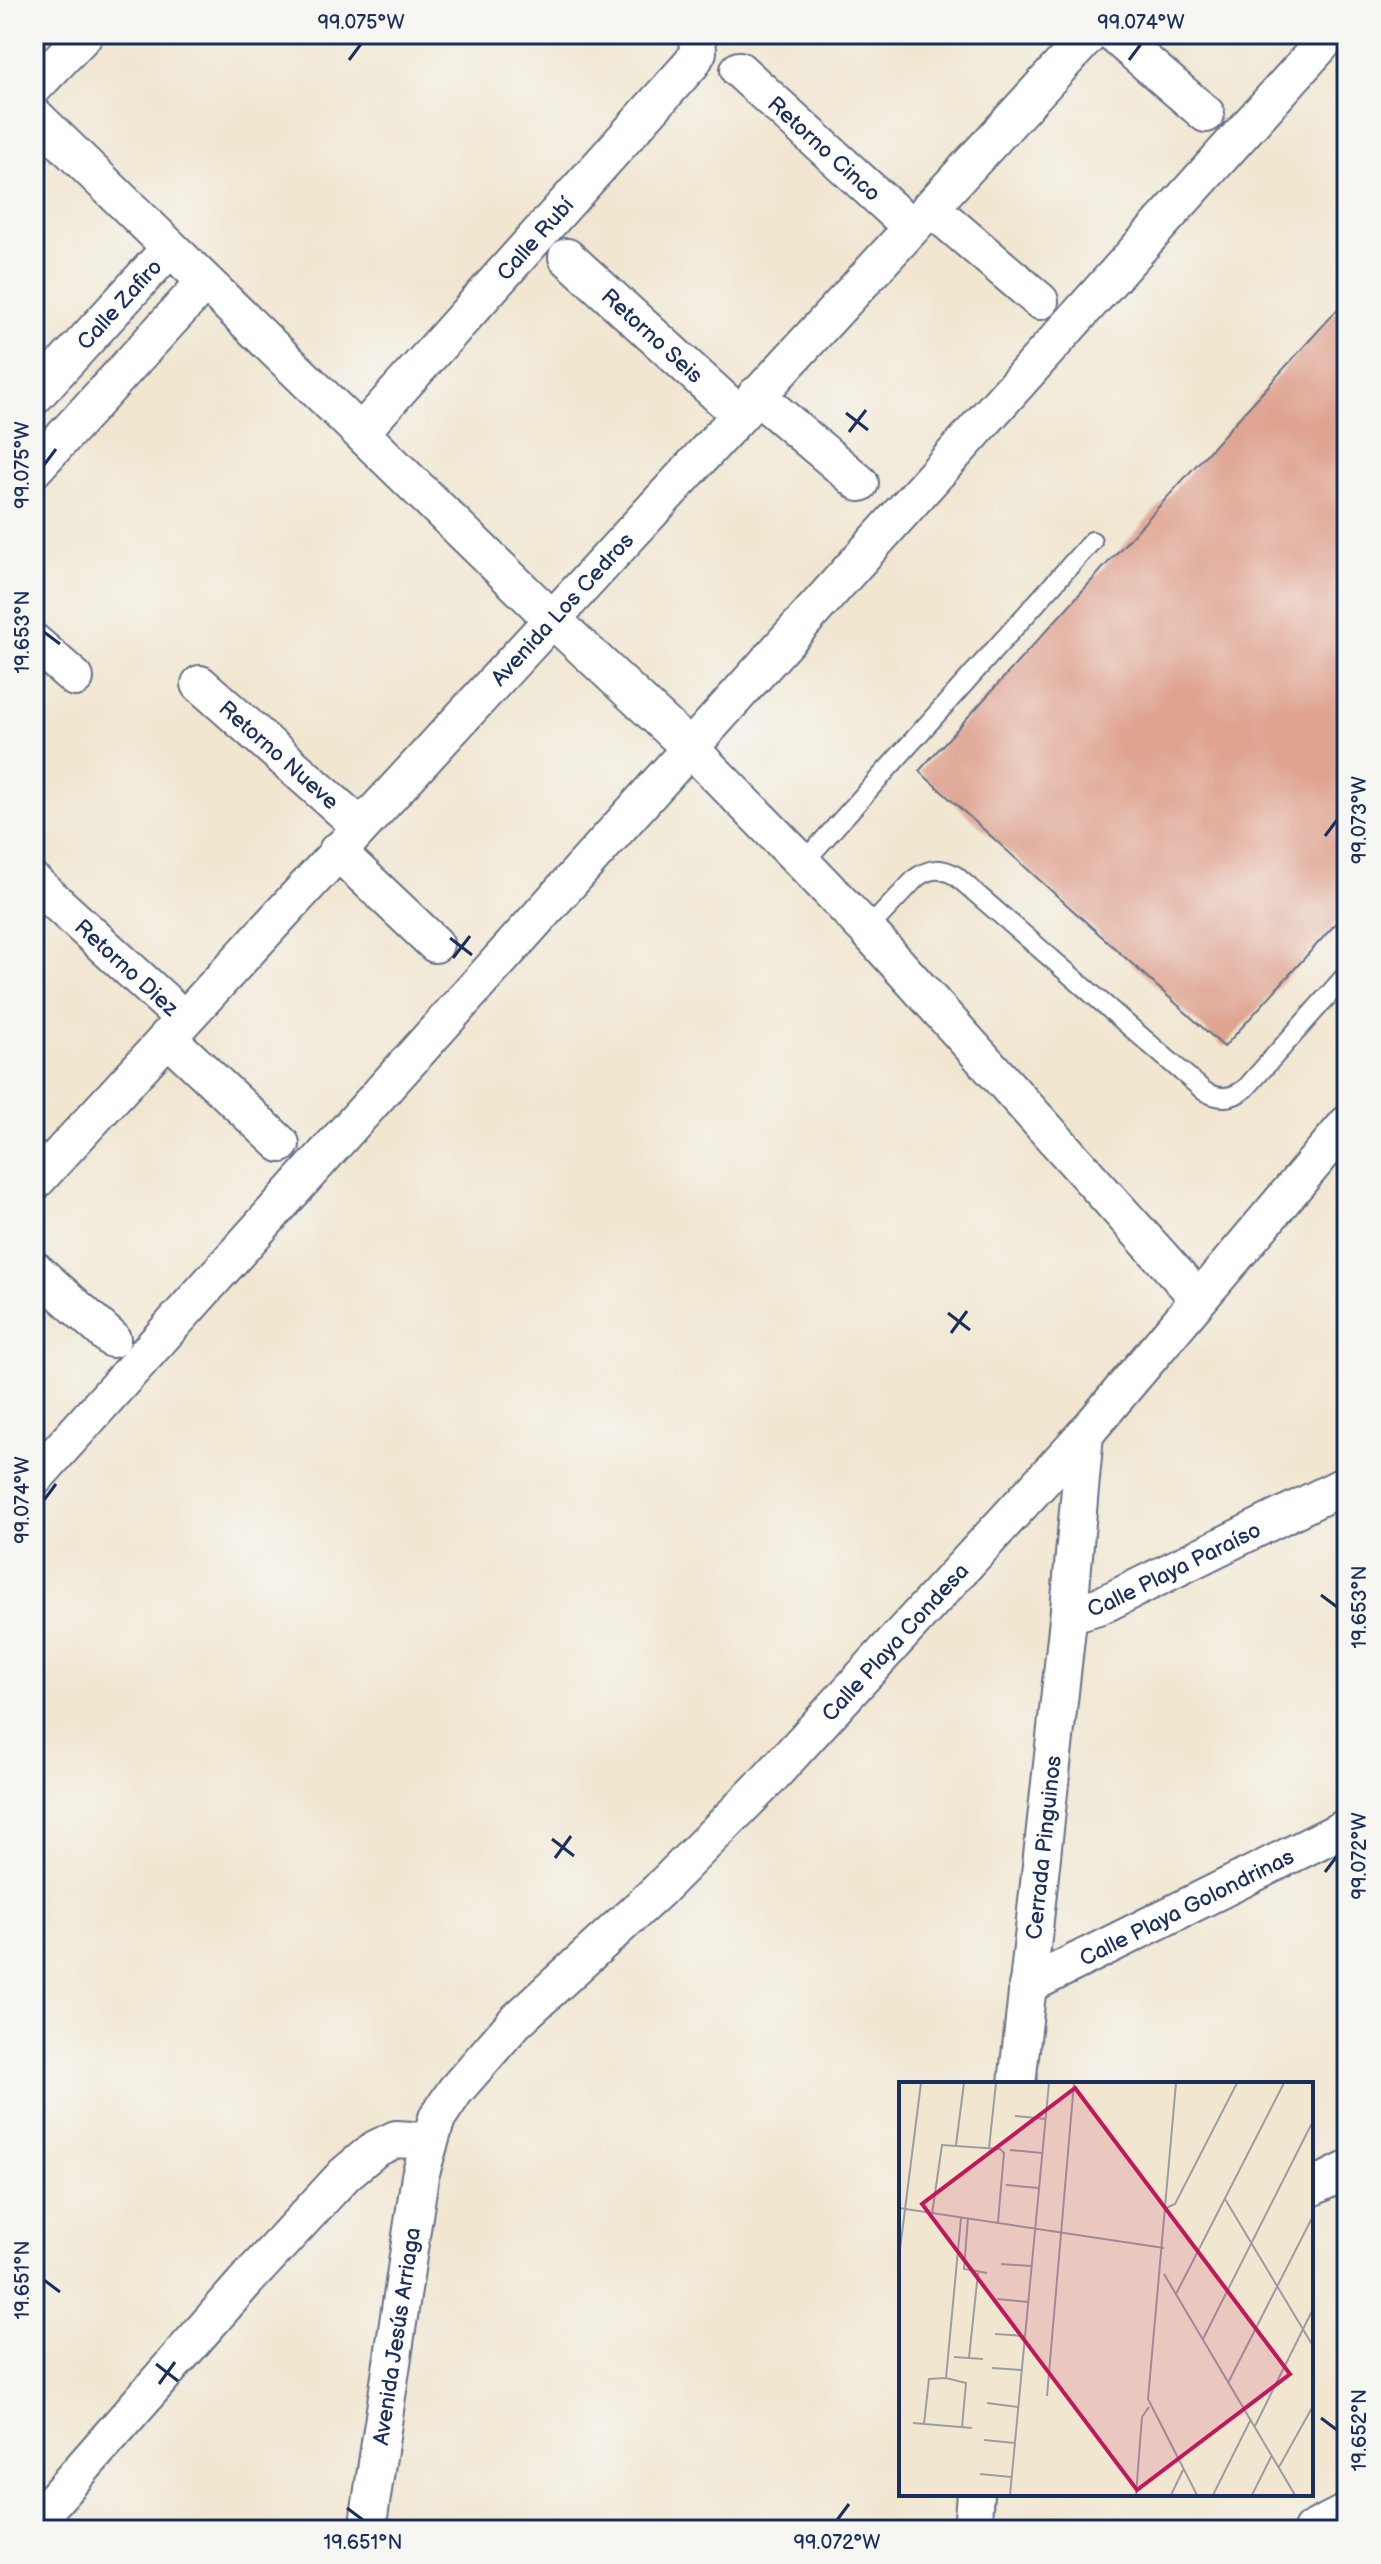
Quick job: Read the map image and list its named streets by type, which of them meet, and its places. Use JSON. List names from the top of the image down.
{
  "streets": {
    "street": [
      "Retorno Cinco",
      "Calle Rubí",
      "Calle Zafiro",
      "Retorno Seis",
      "Avenida Los Cedros",
      "Retorno Nueve",
      "Retorno Diez",
      "Calle Playa Paraíso",
      "Calle Playa Condesa",
      "Cerrada Pinguinos",
      "Calle Playa Golondrinas",
      "Avenida Jesús Arriaga"
    ]
  },
  "crossings": [
    ["Retorno Cinco", "Avenida Los Cedros"],
    ["Retorno Seis", "Avenida Los Cedros"],
    ["Avenida Los Cedros", "Retorno Nueve"],
    ["Avenida Los Cedros", "Retorno Diez"],
    ["Calle Playa Paraíso", "Calle Playa Condesa"],
    ["Calle Playa Paraíso", "Cerrada Pinguinos"],
    ["Calle Playa Condesa", "Avenida Jesús Arriaga"],
    ["Cerrada Pinguinos", "Calle Playa Golondrinas"]
  ],
  "coordinates": [
    "99.075°W",
    "99.074°W",
    "19.653°N",
    "99.073°W",
    "99.072°W",
    "19.651°N",
    "19.652°N"
  ]
}
